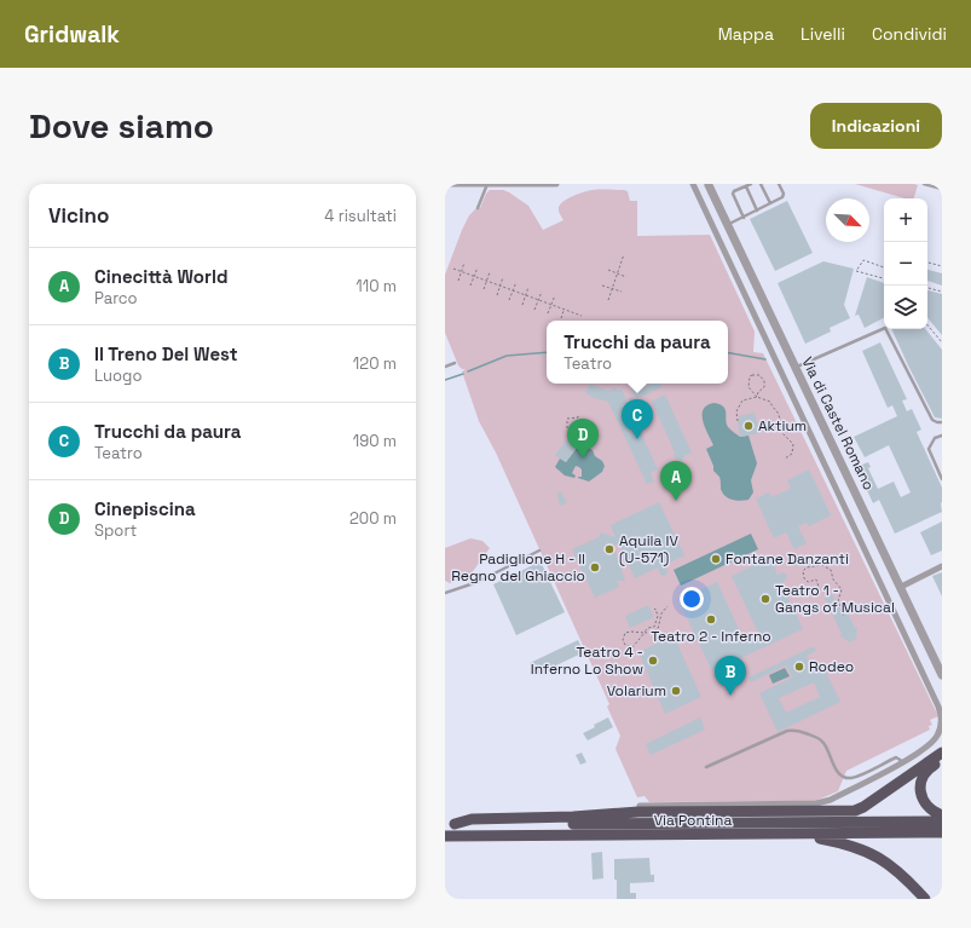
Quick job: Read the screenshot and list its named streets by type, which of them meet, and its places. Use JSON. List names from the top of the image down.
{
  "streets": {
    "highway": ["Via Pontina"],
    "street": ["Via di Castel Romano"]
  },
  "places": [
    "Aktium",
    "Aquila IV (U-571)",
    "Fontane Danzanti",
    "Padiglione H - Il Regno del Ghiaccio",
    "Teatro 1 - Gangs of Musical",
    "Teatro 2 - Inferno",
    "Teatro 4 - Inferno Lo Show",
    "Rodeo",
    "Volarium"
  ],
  "north": "bottom right",
  "page": {
    "header": "Gridwalk",
    "nav": ["Mappa", "Livelli", "Condividi"],
    "buttons": "Indicazioni",
    "title": "Dove siamo",
    "heading": ["Vicino", "4 risultati"],
    "map_buttons": ["+", "−"],
    "list": [
      {
        "mark": "A",
        "name": "Cinecittà World",
        "note": "Parco",
        "value": "110 m"
      },
      {
        "mark": "B",
        "name": "Il Treno Del West",
        "note": "Luogo",
        "value": "120 m"
      },
      {
        "mark": "C",
        "name": "Trucchi da paura",
        "note": "Teatro",
        "value": "190 m"
      },
      {
        "mark": "D",
        "name": "Cinepiscina",
        "note": "Sport",
        "value": "200 m"
      }
    ],
    "popup": ["Trucchi da paura", "Teatro"],
    "pins": [
      "C",
      "D",
      "A",
      "B"
    ]
  }
}
